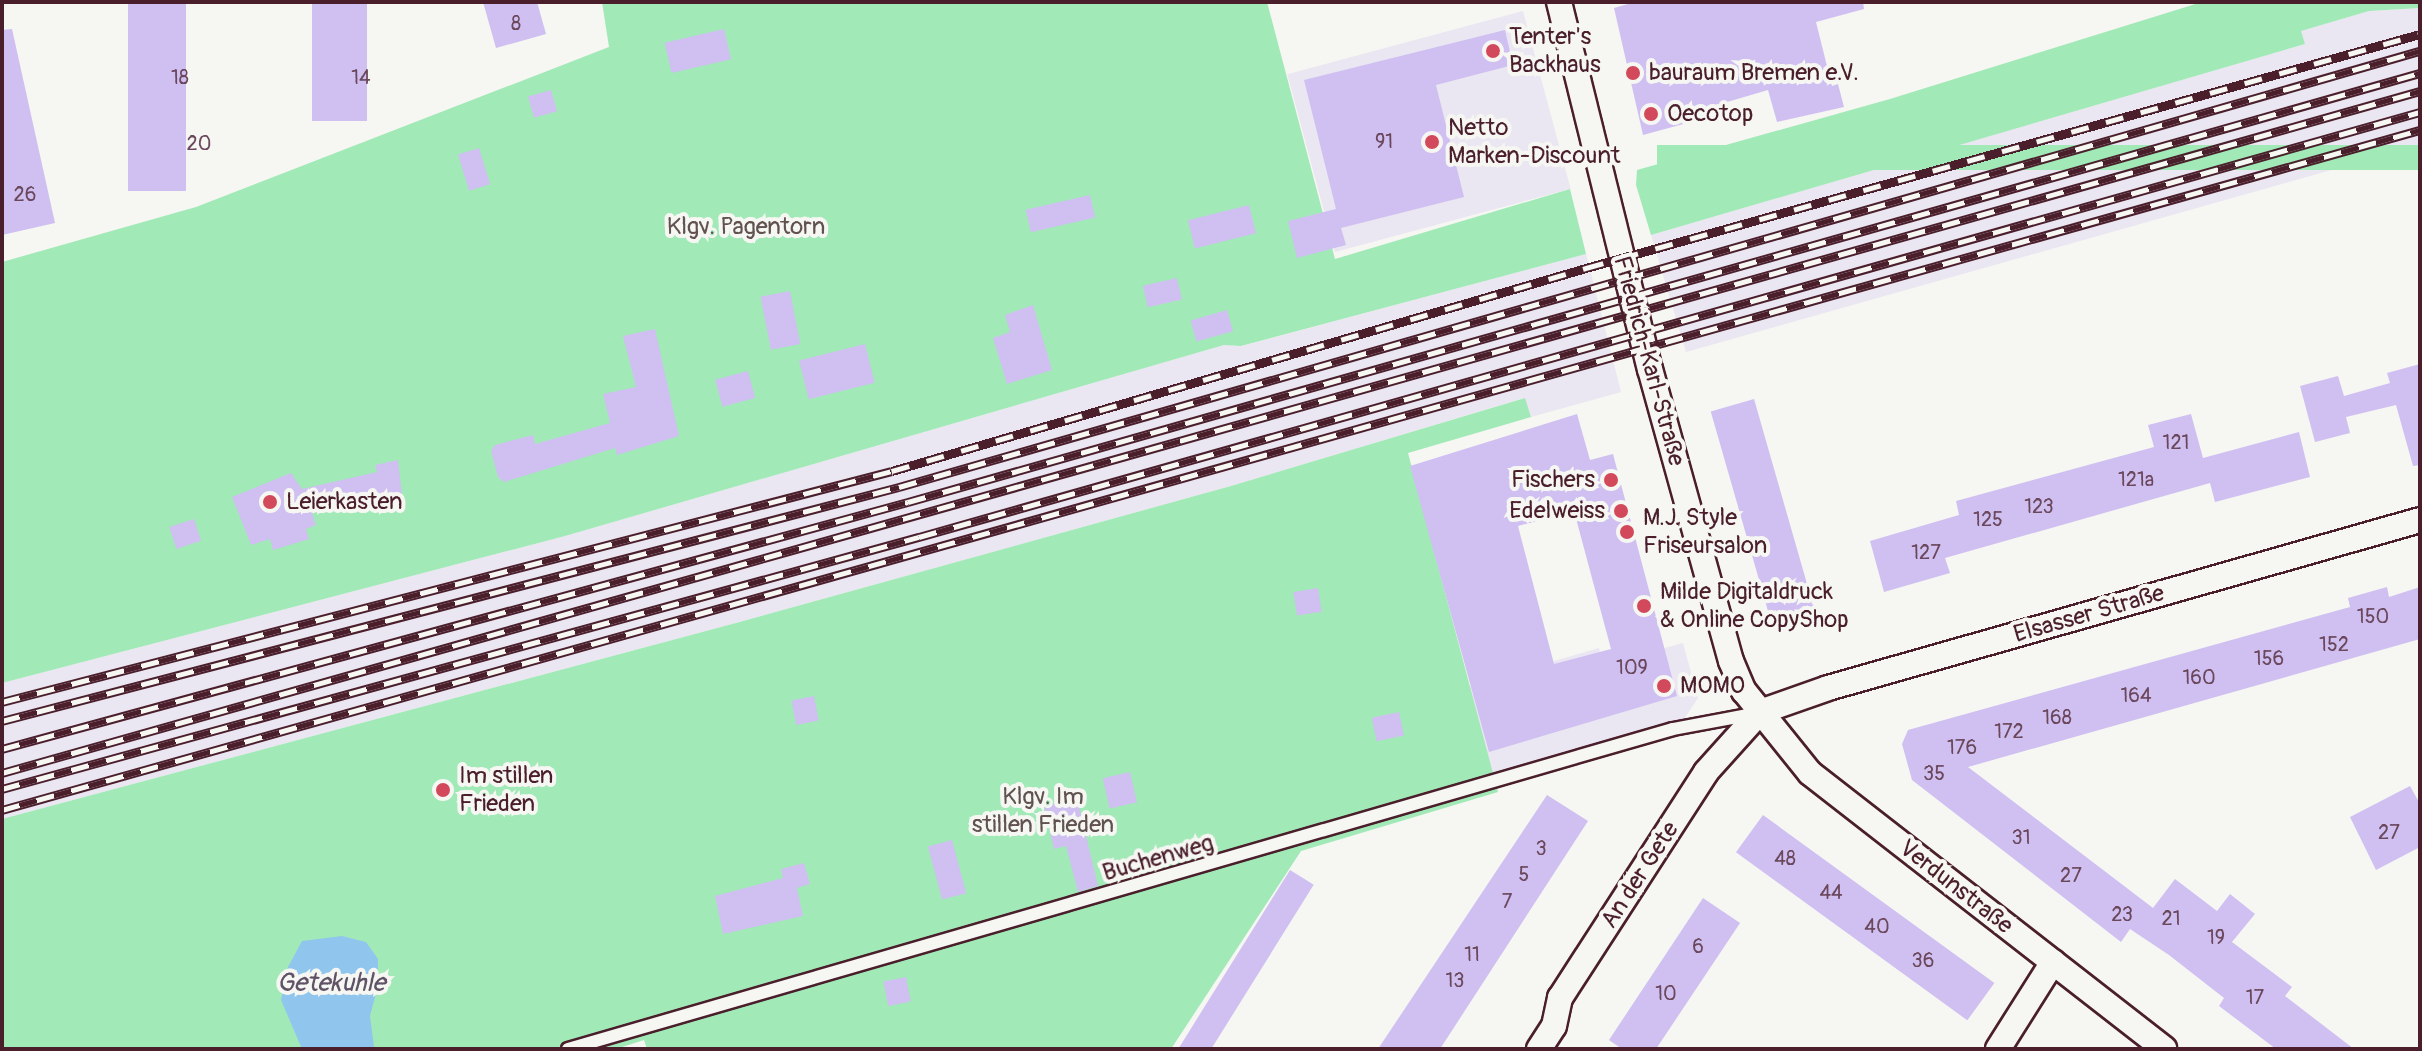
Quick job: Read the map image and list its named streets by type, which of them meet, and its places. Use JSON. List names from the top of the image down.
{
  "streets": {
    "street": [
      "Friedrich-Karl-Straße",
      "Elsasser Straße",
      "An der Gete",
      "Verdunstraße"
    ],
    "lane": ["Buchenweg"]
  },
  "crossings": [
    ["Friedrich-Karl-Straße", "Elsasser Straße"],
    ["Friedrich-Karl-Straße", "Buchenweg"],
    ["Friedrich-Karl-Straße", "An der Gete"],
    ["Friedrich-Karl-Straße", "Verdunstraße"],
    ["Elsasser Straße", "Buchenweg"],
    ["Elsasser Straße", "An der Gete"],
    ["Elsasser Straße", "Verdunstraße"],
    ["Buchenweg", "An der Gete"],
    ["Buchenweg", "Verdunstraße"],
    ["An der Gete", "Verdunstraße"]
  ],
  "water": ["Getekuhle"],
  "parks": ["Klgv. Pagentorn", "Klgv. Im stillen Frieden"],
  "places": [
    "Tenter's Backhaus",
    "bauraum Bremen e.V.",
    "Oecotop",
    "Netto Marken-Discount",
    "Fischers",
    "Leierkasten",
    "Edelweiss",
    "M.J. Style Friseursalon",
    "Milde Digitaldruck & Online CopyShop",
    "MOMO",
    "Im stillen Frieden"
  ],
  "house_numbers": [
    "8",
    "18",
    "14",
    "91",
    "20",
    "26",
    "121",
    "121a",
    "123",
    "125",
    "127",
    "150",
    "152",
    "156",
    "109",
    "160",
    "164",
    "168",
    "172",
    "176",
    "35",
    "27",
    "31",
    "3",
    "48",
    "5",
    "27",
    "44",
    "7",
    "23",
    "21",
    "40",
    "19",
    "6",
    "11",
    "36",
    "13",
    "10",
    "17"
  ]
}
